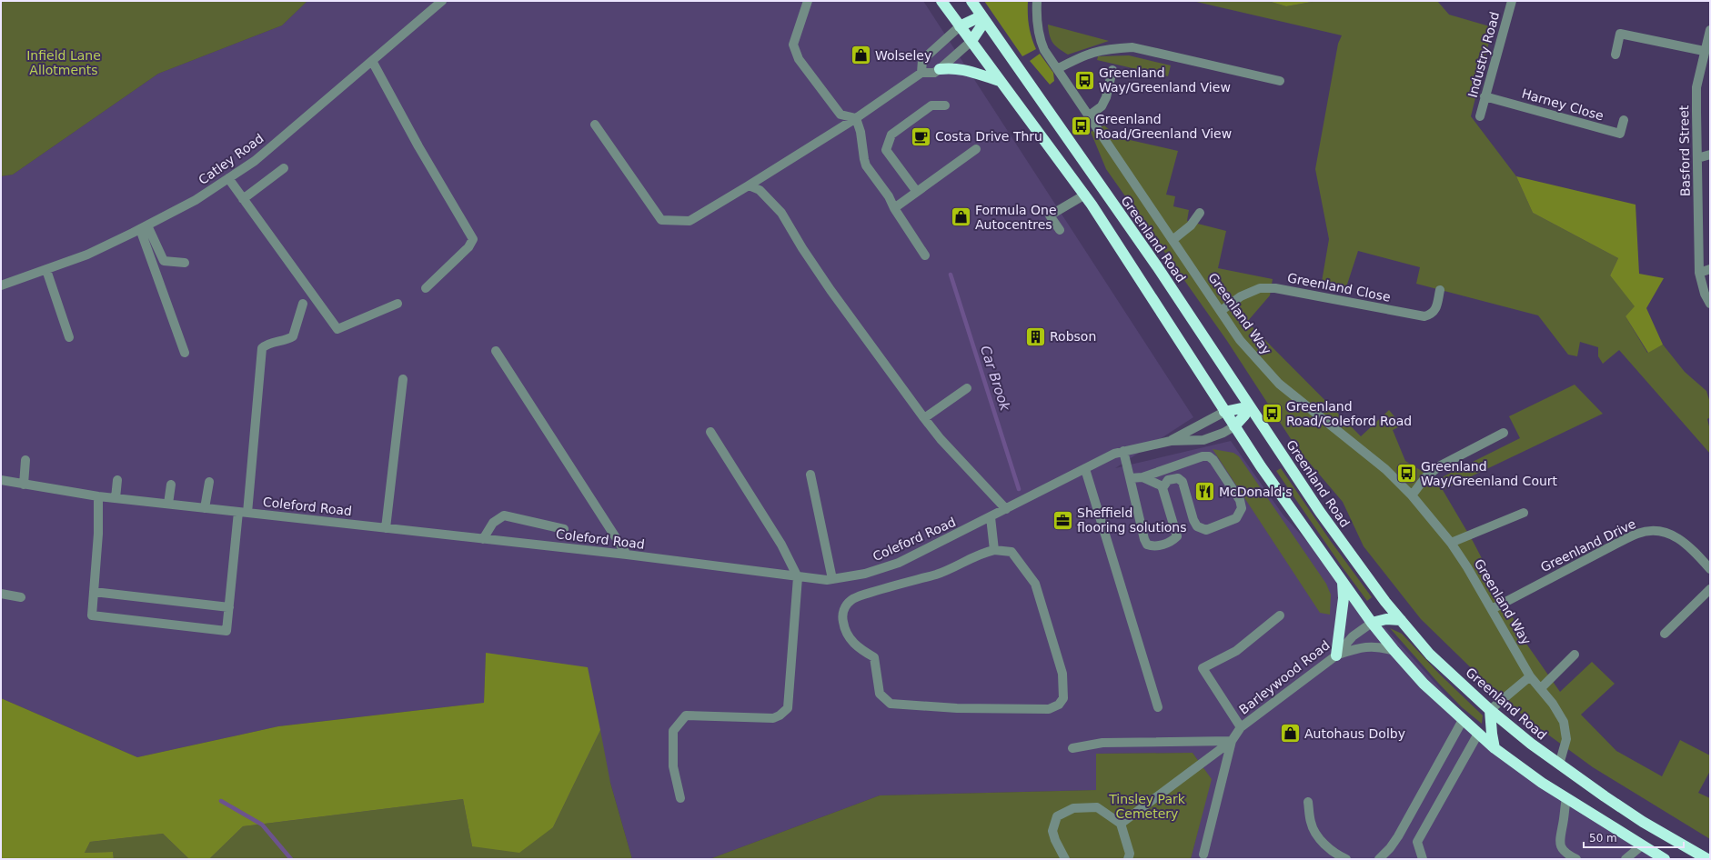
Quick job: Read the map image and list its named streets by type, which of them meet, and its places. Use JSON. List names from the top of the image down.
{
  "streets": {
    "highway": ["Greenland Road"],
    "street": [
      "Industry Road",
      "Harney Close",
      "Basford Street",
      "Catley Road",
      "Greenland Close",
      "Greenland Way",
      "Coleford Road",
      "Greenland Drive",
      "Barleywood Road"
    ]
  },
  "crossings": [
    ["Industry Road", "Harney Close"],
    ["Greenland Road", "Greenland Way"],
    ["Greenland Close", "Greenland Way"],
    ["Greenland Way", "Greenland Drive"]
  ],
  "water": ["Car Brook"],
  "parks": ["Infield Lane Allotments", "Tinsley Park Cemetery"],
  "places": {
    "shop": ["Wolseley", "Formula One Autocentres", "Autohaus Dolby"],
    "bus stop": [
      "Greenland Way/Greenland View",
      "Greenland Road/Greenland View",
      "Greenland Road/Coleford Road",
      "Greenland Way/Greenland Court"
    ],
    "cafe": ["Costa Drive Thru"],
    "building": ["Robson"],
    "restaurant": ["McDonald's"],
    "office": ["Sheffield flooring solutions"]
  },
  "scale_bar": "50 m"
}
